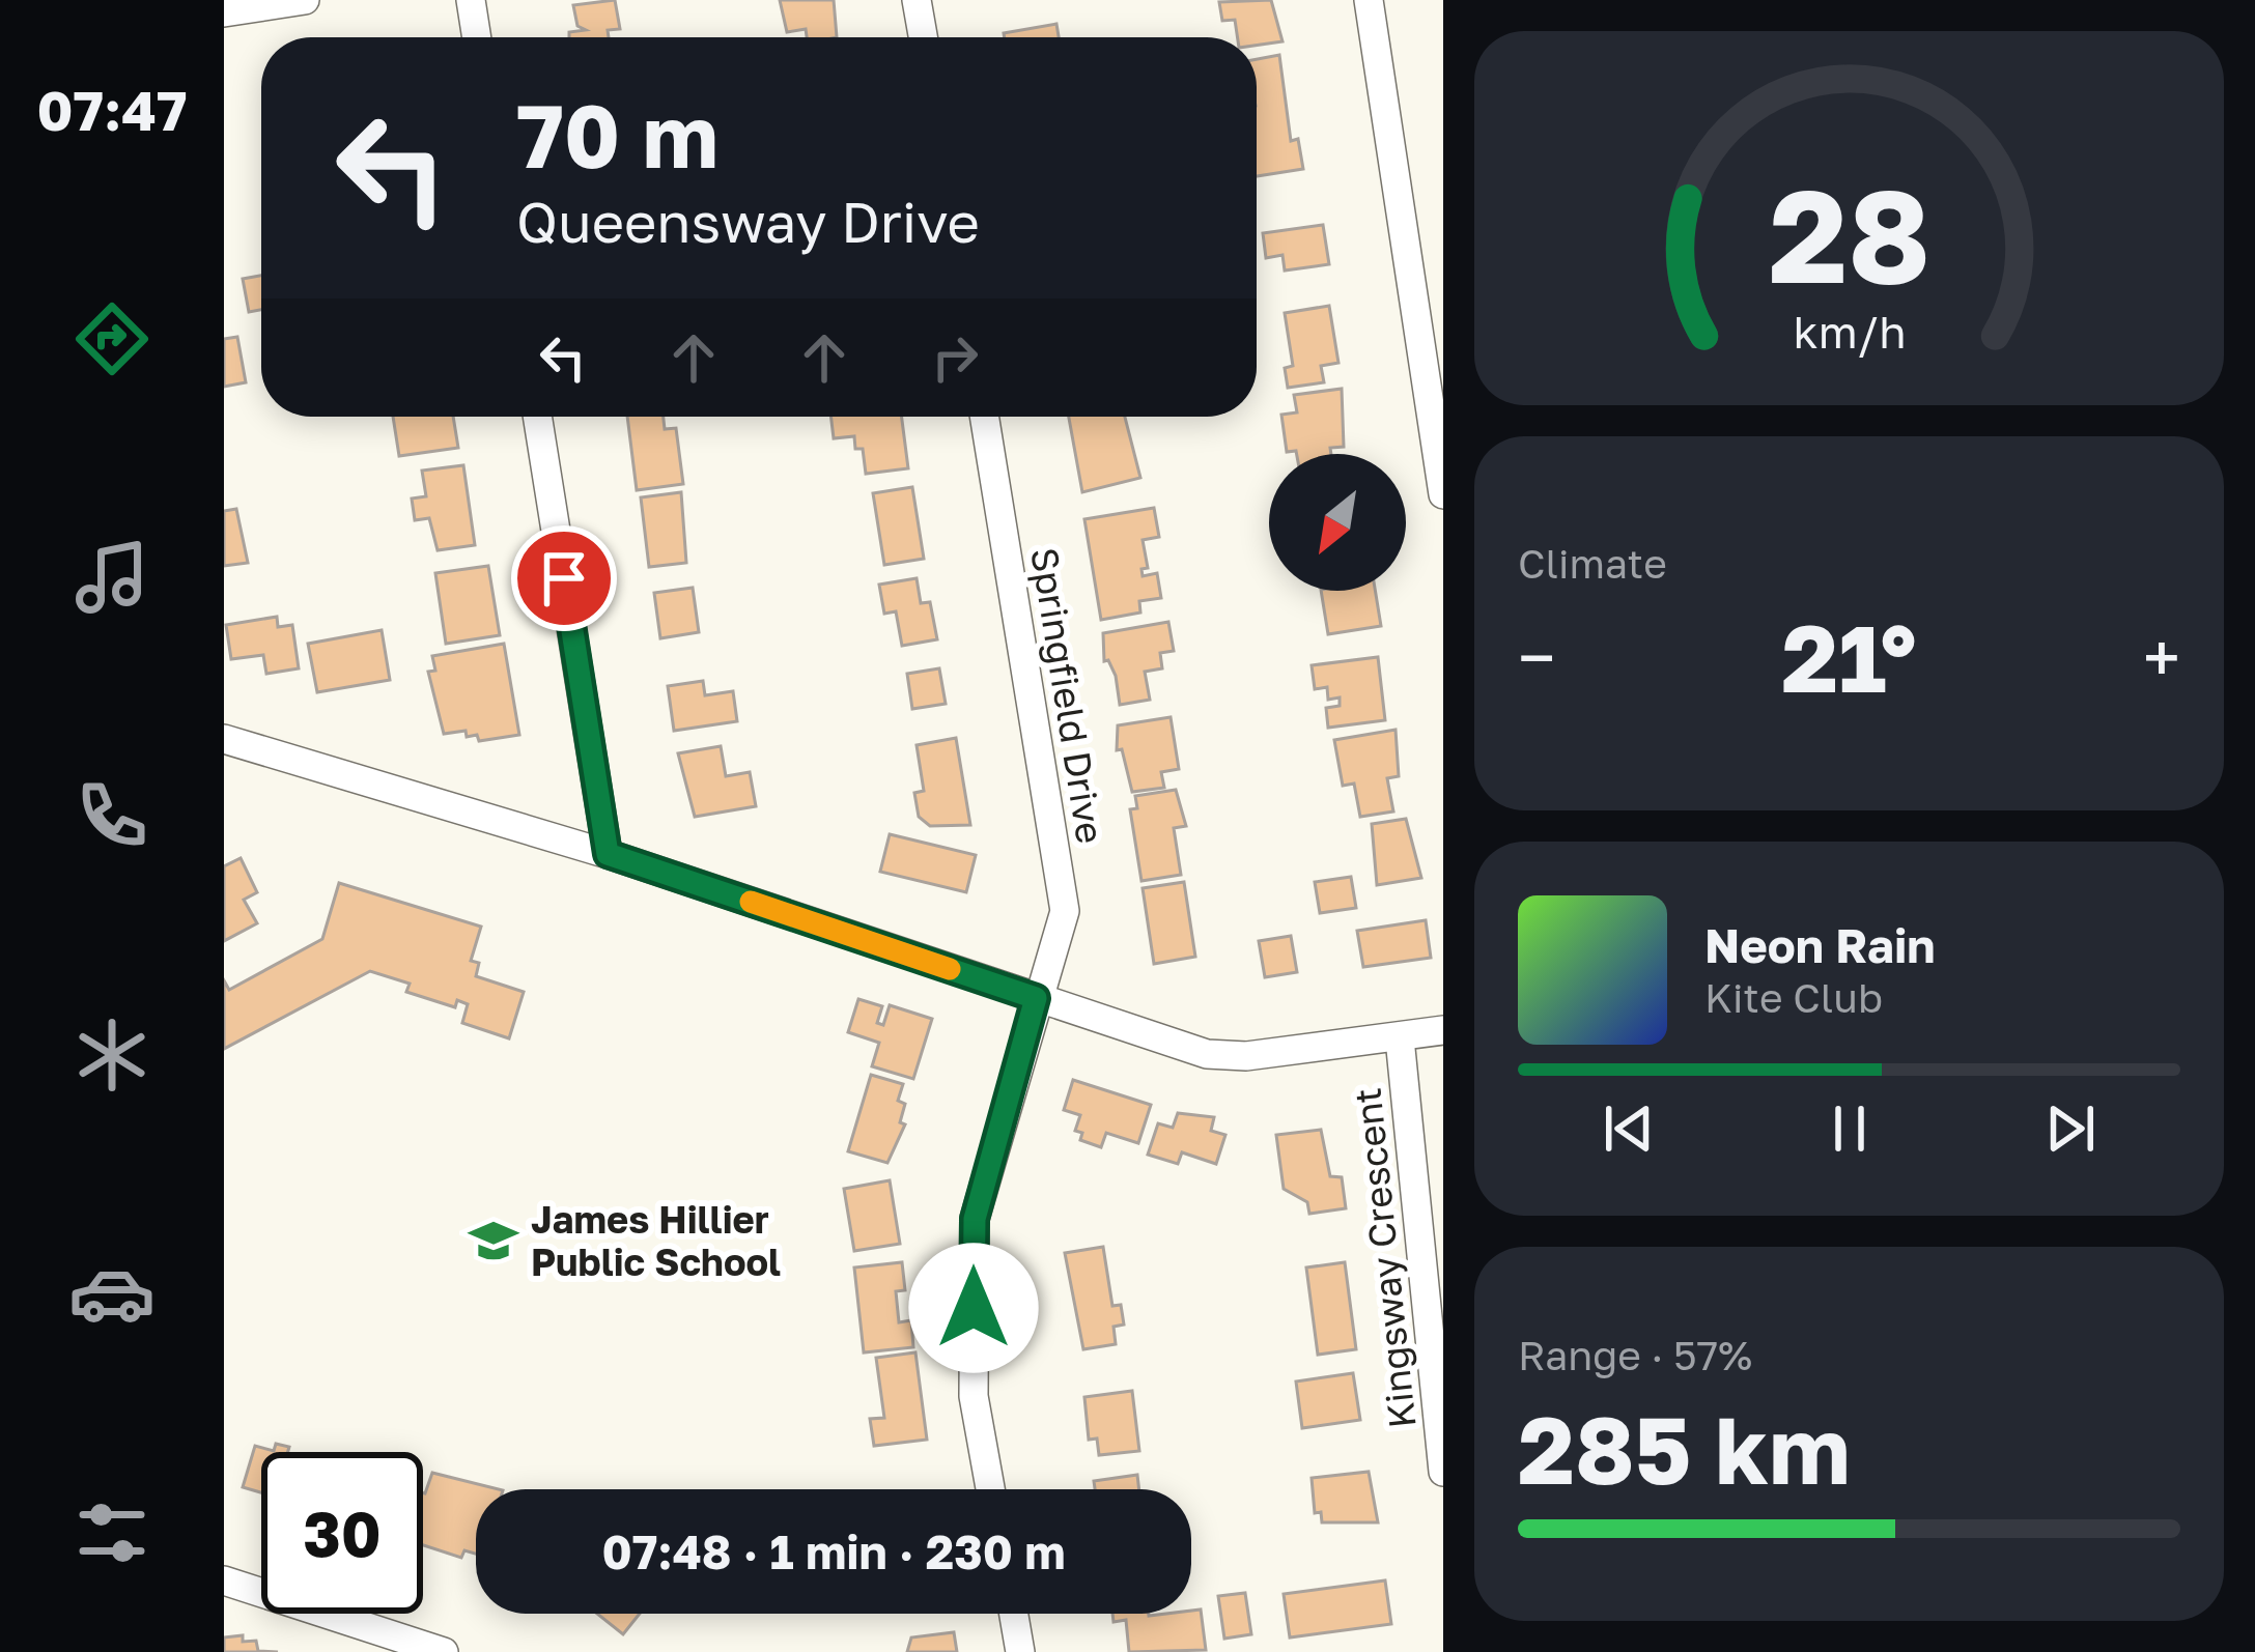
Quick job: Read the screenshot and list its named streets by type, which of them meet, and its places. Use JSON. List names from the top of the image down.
{
  "streets": {
    "street": ["Springfield Drive", "Kingsway Crescent"]
  },
  "places": {
    "school or university": ["James Hillier Public School"]
  },
  "north": "bottom left",
  "page": {
    "tabs": "07:47",
    "turn": ["70 m", "Queensway Drive"],
    "tile": [
      "Climate",
      ["Range · 57%", "285 km"]
    ],
    "heat": ["−", "21°", "+"],
    "song": ["Neon Rain", "Kite Club"],
    "limit": "30",
    "trip": "07:48 · 1 min · 230 m",
    "gauge": ["28", "km/h"]
  }
}
